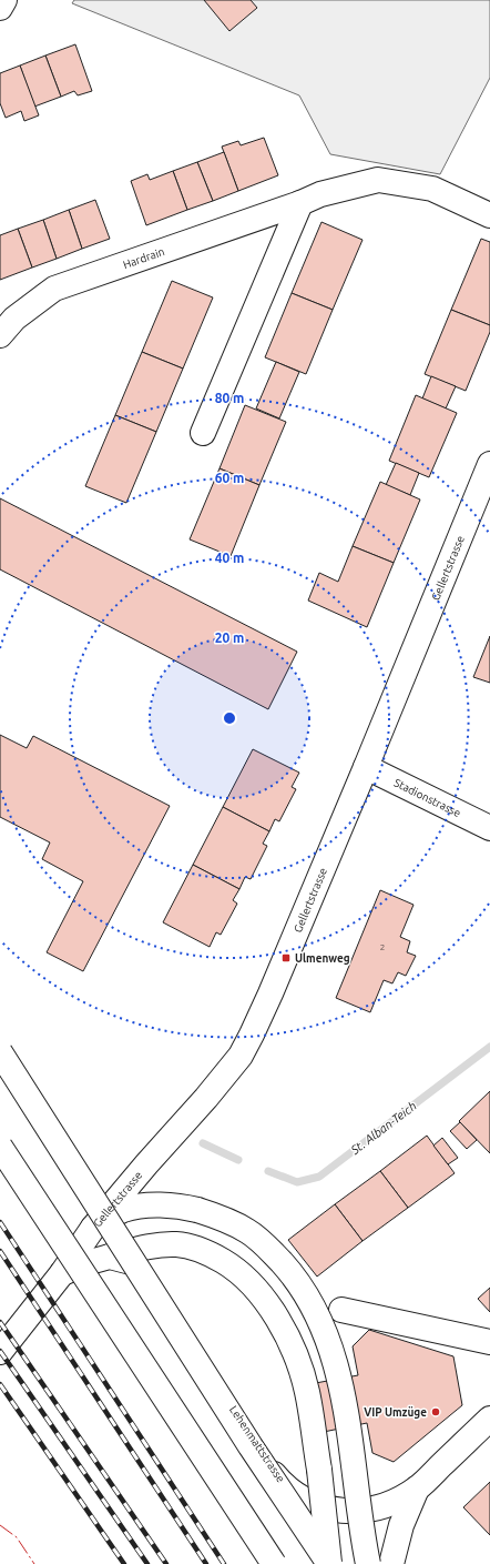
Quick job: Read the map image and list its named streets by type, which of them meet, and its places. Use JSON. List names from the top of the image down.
{
  "streets": {
    "main road": [
      "Hardrain",
      "Gellertstrasse",
      "Stadionstrasse",
      "Lehenmattstrasse"
    ]
  },
  "crossings": [
    ["Gellertstrasse", "Stadionstrasse"]
  ],
  "water": ["St. Alban-Teich"],
  "places": {
    "transit": ["Ulmenweg"],
    "other": ["VIP Umzüge"]
  },
  "house_numbers": ["2"],
  "rings": [
    "80 m",
    "60 m",
    "40 m",
    "20 m"
  ]
}
